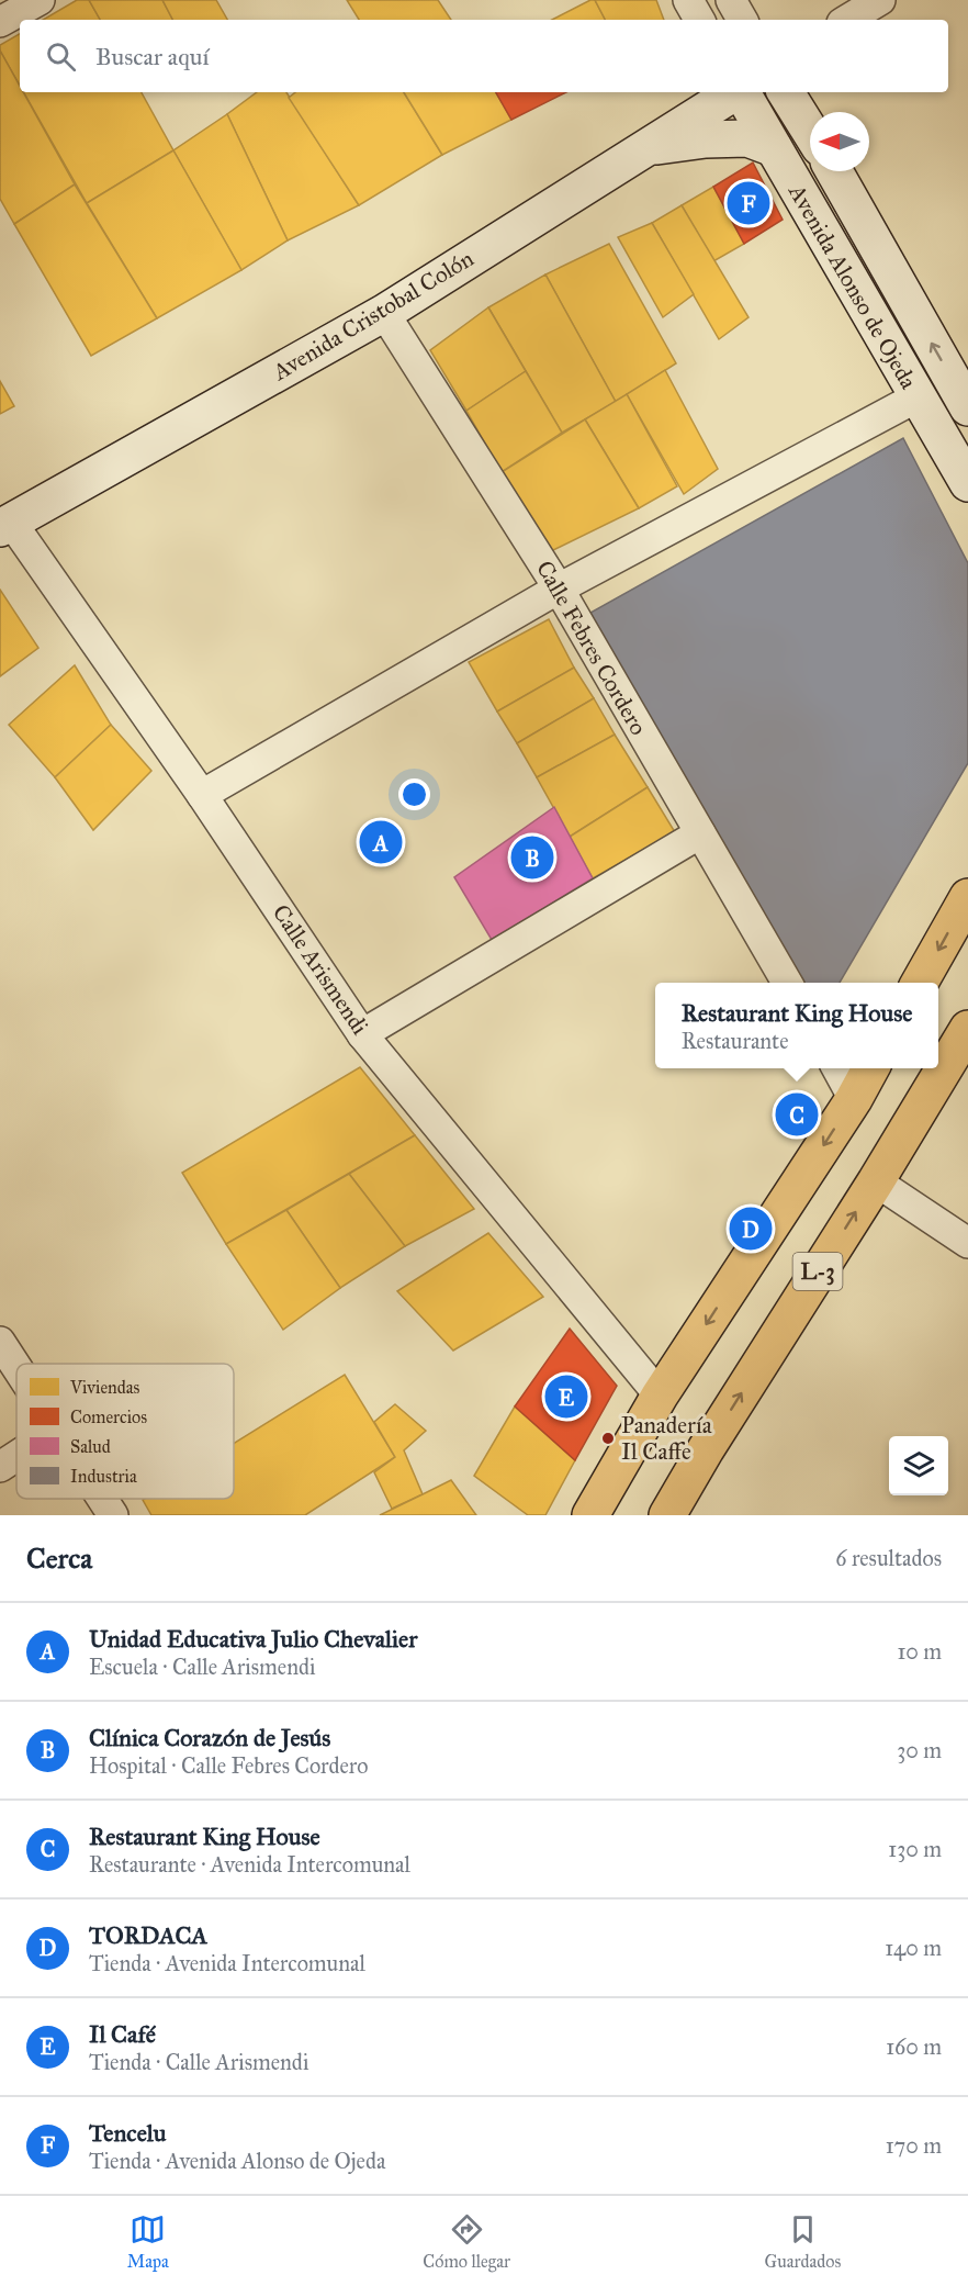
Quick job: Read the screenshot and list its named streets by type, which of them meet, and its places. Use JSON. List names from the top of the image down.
{
  "streets": {
    "main road": ["L-3"],
    "street": [
      "Avenida Alonso de Ojeda",
      "Avenida Cristobal Colón",
      "Calle Febres Cordero",
      "Calle Arismendi"
    ]
  },
  "crossings": [
    ["Avenida Cristobal Colón", "Calle Febres Cordero"],
    ["Avenida Cristobal Colón", "Calle Arismendi"],
    ["Calle Arismendi", "L-3"]
  ],
  "places": ["Panadería Il Caffe"],
  "legend": [
    "Viviendas",
    "Comercios",
    "Salud",
    "Industria"
  ],
  "north": "left",
  "page": {
    "search": "Buscar aquí",
    "pins": [
      "F",
      "A",
      "B",
      "C",
      "D",
      "E"
    ],
    "popup": ["Restaurant King House", "Restaurante"],
    "heading": ["Cerca", "6 resultados"],
    "list": [
      {
        "mark": "A",
        "name": "Unidad Educativa Julio Chevalier",
        "note": "Escuela · Calle Arismendi",
        "value": "10 m"
      },
      {
        "mark": "B",
        "name": "Clínica Corazón de Jesús",
        "note": "Hospital · Calle Febres Cordero",
        "value": "30 m"
      },
      {
        "mark": "C",
        "name": "Restaurant King House",
        "note": "Restaurante · Avenida Intercomunal",
        "value": "130 m"
      },
      {
        "mark": "D",
        "name": "TORDACA",
        "note": "Tienda · Avenida Intercomunal",
        "value": "140 m"
      },
      {
        "mark": "E",
        "name": "Il Café",
        "note": "Tienda · Calle Arismendi",
        "value": "160 m"
      },
      {
        "mark": "F",
        "name": "Tencelu",
        "note": "Tienda · Avenida Alonso de Ojeda",
        "value": "170 m"
      }
    ],
    "nav": ["Mapa", "Cómo llegar", "Guardados"]
  }
}
